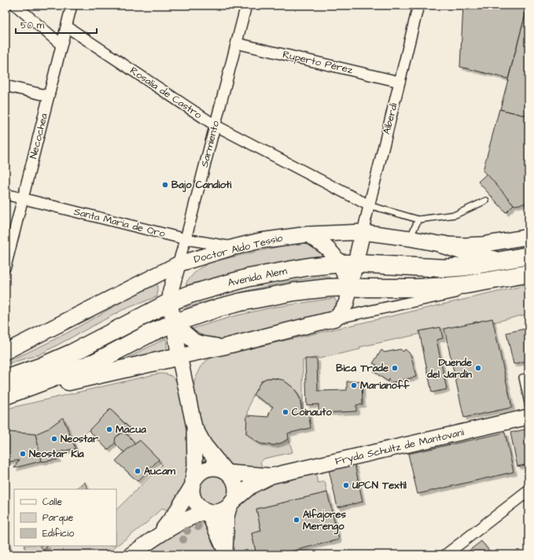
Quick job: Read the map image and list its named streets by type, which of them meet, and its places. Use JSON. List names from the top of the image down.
{
  "streets": {
    "highway": ["Avenida Alem"],
    "street": [
      "Ruperto Pérez",
      "Rosalía de Castro",
      "Alberdi",
      "Necochea",
      "Sarmiento",
      "Santa Maria de Oro",
      "Doctor Aldo Tessio",
      "Fryda Schultz de Mantovani"
    ]
  },
  "crossings": [
    ["Ruperto Pérez", "Alberdi"],
    ["Ruperto Pérez", "Sarmiento"],
    ["Rosalía de Castro", "Alberdi"],
    ["Rosalía de Castro", "Necochea"],
    ["Rosalía de Castro", "Sarmiento"],
    ["Alberdi", "Doctor Aldo Tessio"],
    ["Necochea", "Santa Maria de Oro"],
    ["Sarmiento", "Santa Maria de Oro"],
    ["Sarmiento", "Doctor Aldo Tessio"],
    ["Sarmiento", "Avenida Alem"],
    ["Santa Maria de Oro", "Doctor Aldo Tessio"]
  ],
  "places": [
    "Bajo Candioti",
    "Bica Trade",
    "Duende del Jardín",
    "Marianoff",
    "Coinauto",
    "Macua",
    "Neostar",
    "Neostar Kia",
    "Aucam",
    "UPCN Textil",
    "Alfajores Merengo"
  ],
  "legend": ["Calle", "Parque", "Edificio"],
  "scale_bar": "50 m"
}
